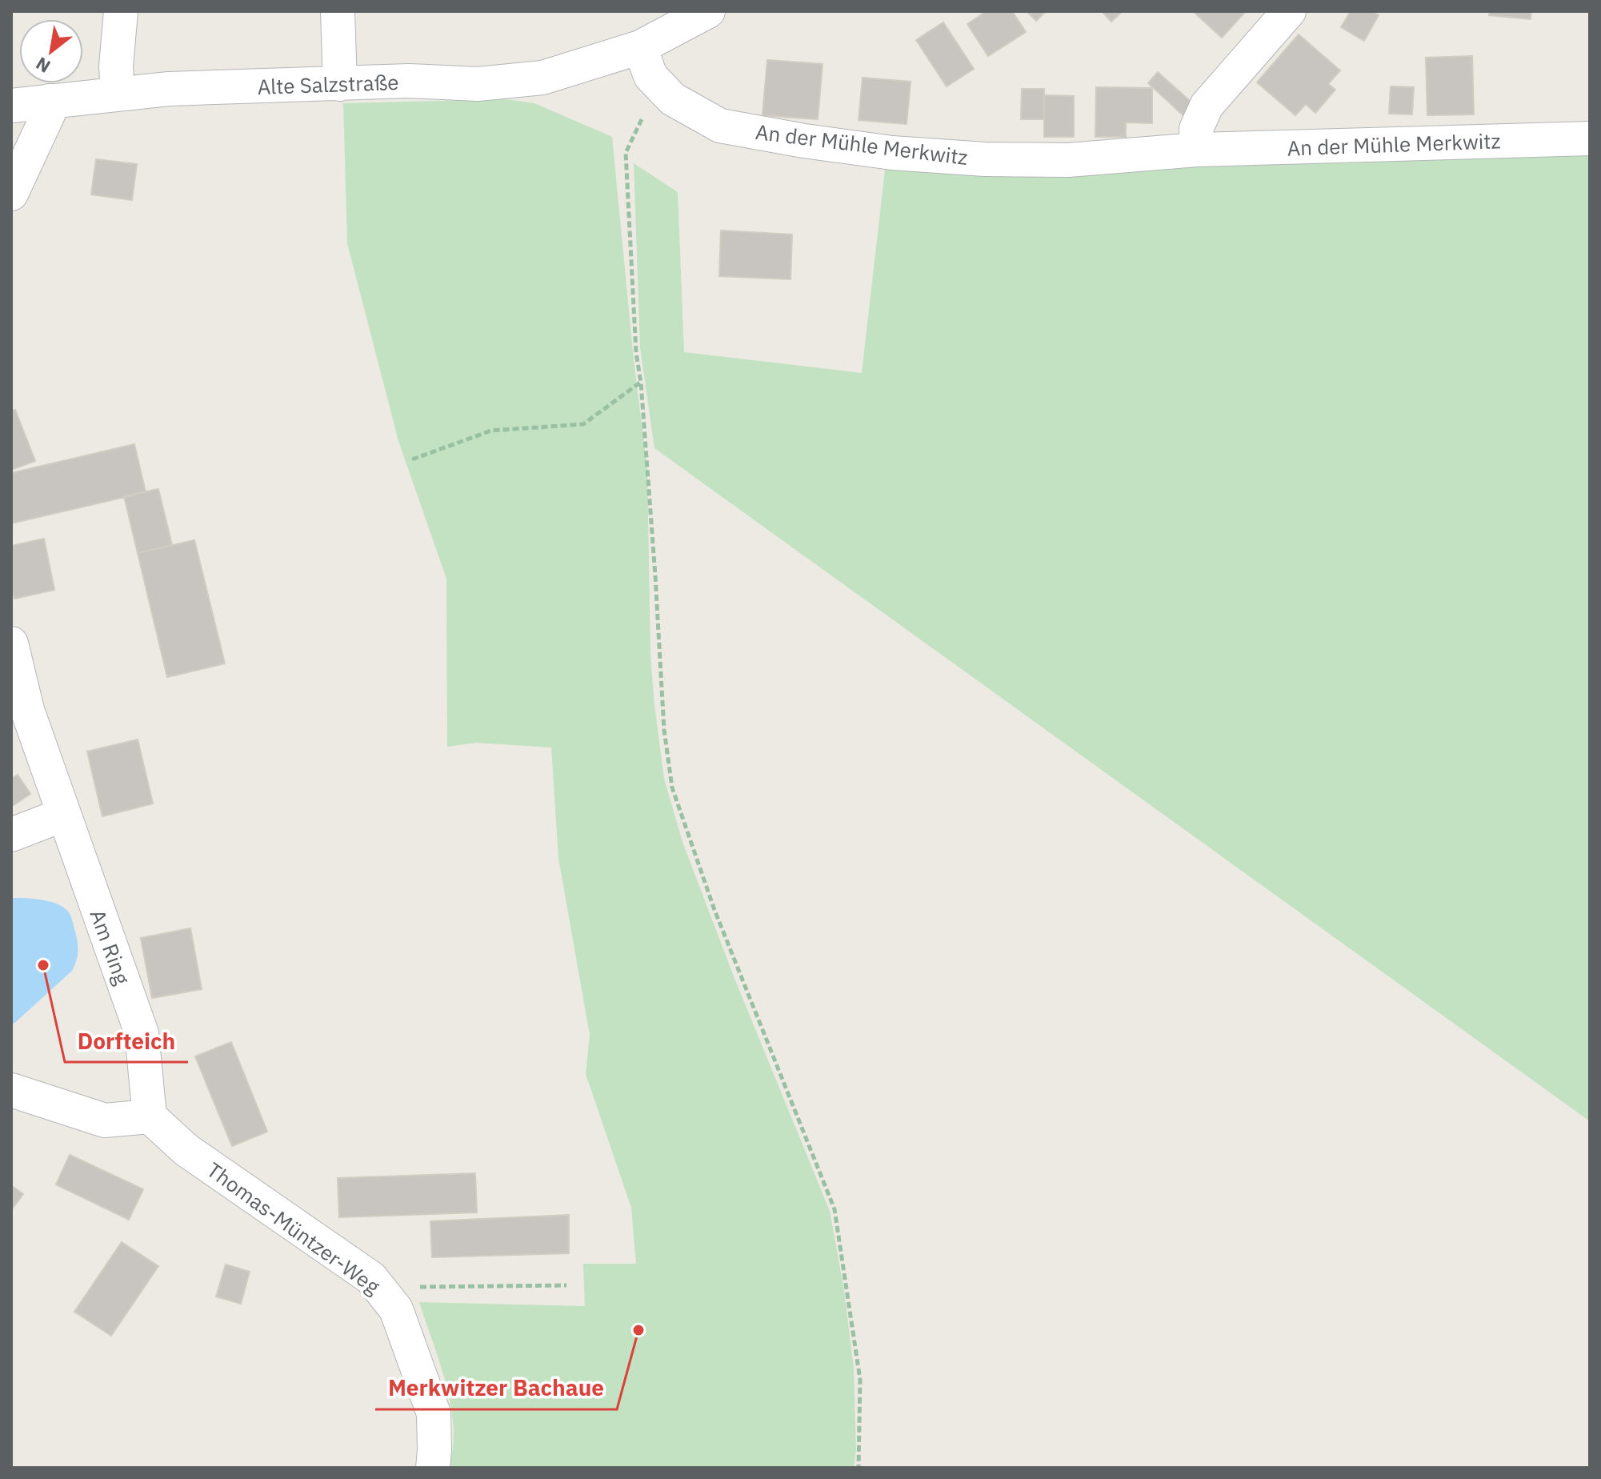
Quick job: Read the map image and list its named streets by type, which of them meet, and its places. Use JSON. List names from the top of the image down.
{
  "streets": {
    "street": [
      "Alte Salzstraße",
      "An der Mühle Merkwitz",
      "Am Ring",
      "Thomas-Müntzer-Weg"
    ]
  },
  "crossings": [
    ["Alte Salzstraße", "An der Mühle Merkwitz"],
    ["Am Ring", "Thomas-Müntzer-Weg"]
  ],
  "places": ["Dorfteich", "Merkwitzer Bachaue"],
  "north": "bottom left"
}
